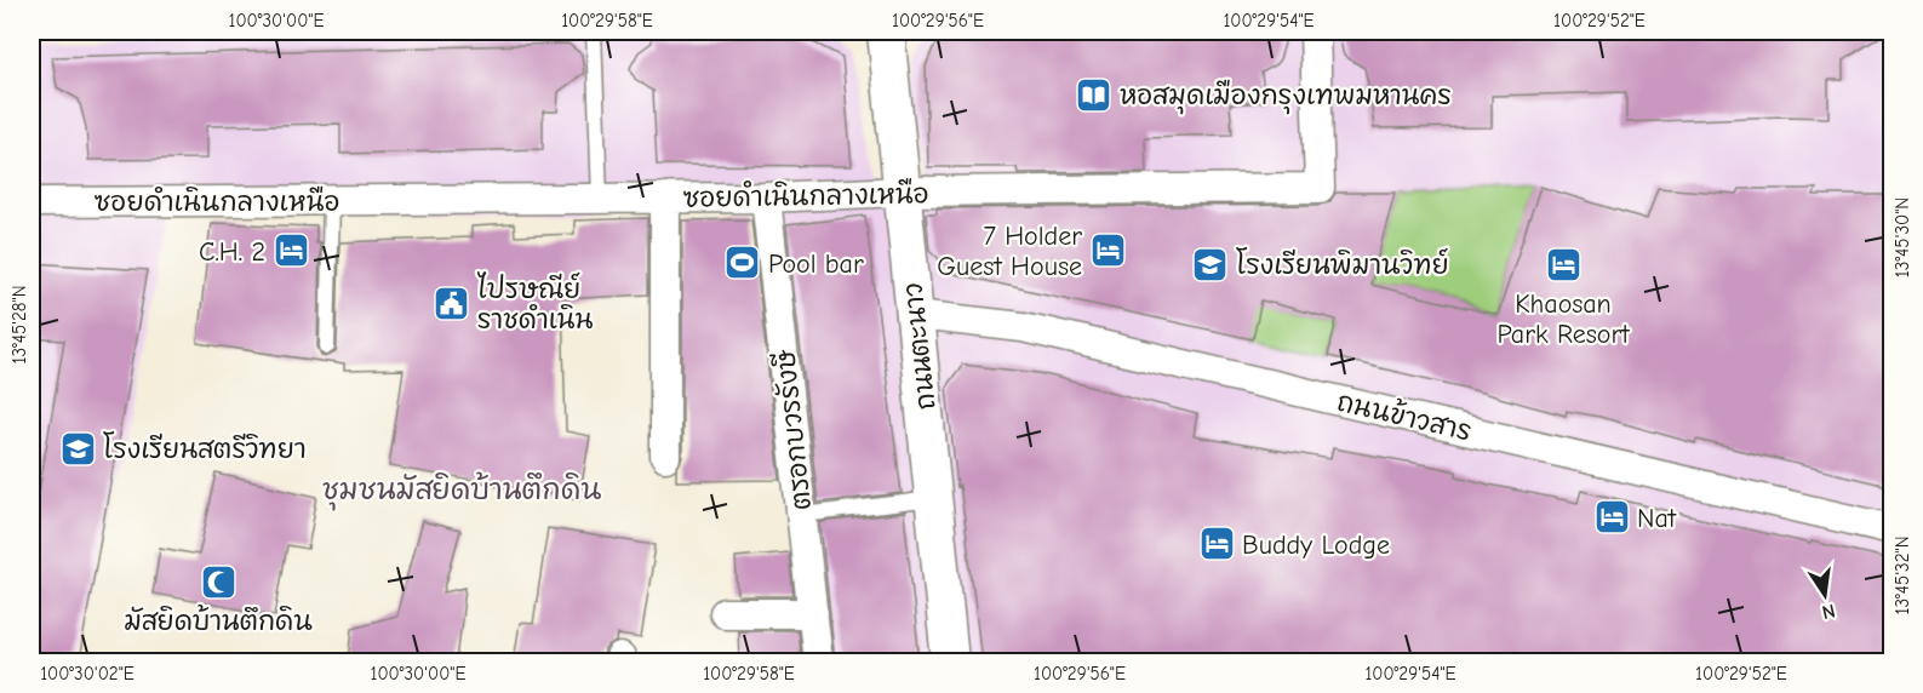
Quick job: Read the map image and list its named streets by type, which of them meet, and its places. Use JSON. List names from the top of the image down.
{
  "streets": {
    "street": [
      "ซอยดำเนินกลางเหนือ",
      "ถนนตะนาว",
      "ถนนข้าวสาร",
      "ตรอกบวรรังษี"
    ]
  },
  "crossings": [
    ["ซอยดำเนินกลางเหนือ", "ถนนตะนาว"],
    ["ซอยดำเนินกลางเหนือ", "ตรอกบวรรังษี"],
    ["ถนนตะนาว", "ถนนข้าวสาร"]
  ],
  "districts": ["ชุมชนมัสยิดบ้านตึกดิน"],
  "places": {
    "library": ["หอสมุดเมืองกรุงเทพมหานคร"],
    "hotel": [
      "C.H. 2",
      "7 Holder Guest House",
      "Khaosan Park Resort",
      "Nat",
      "Buddy Lodge"
    ],
    "sports": ["Pool bar"],
    "school or university": ["โรงเรียนพิมานวิทย์", "โรงเรียนสตรีวิทยา"],
    "public building": ["ไปรษณีย์ ราชดำเนิน"],
    "mosque": ["มัสยิดบ้านตึกดิน"]
  },
  "north": "bottom",
  "coordinates": [
    "100°30'00\"E",
    "100°29'58\"E",
    "100°29'56\"E",
    "100°29'54\"E",
    "100°29'52\"E",
    "13°45'30\"N",
    "13°45'28\"N",
    "13°45'32\"N",
    "100°30'02\"E"
  ]
}
